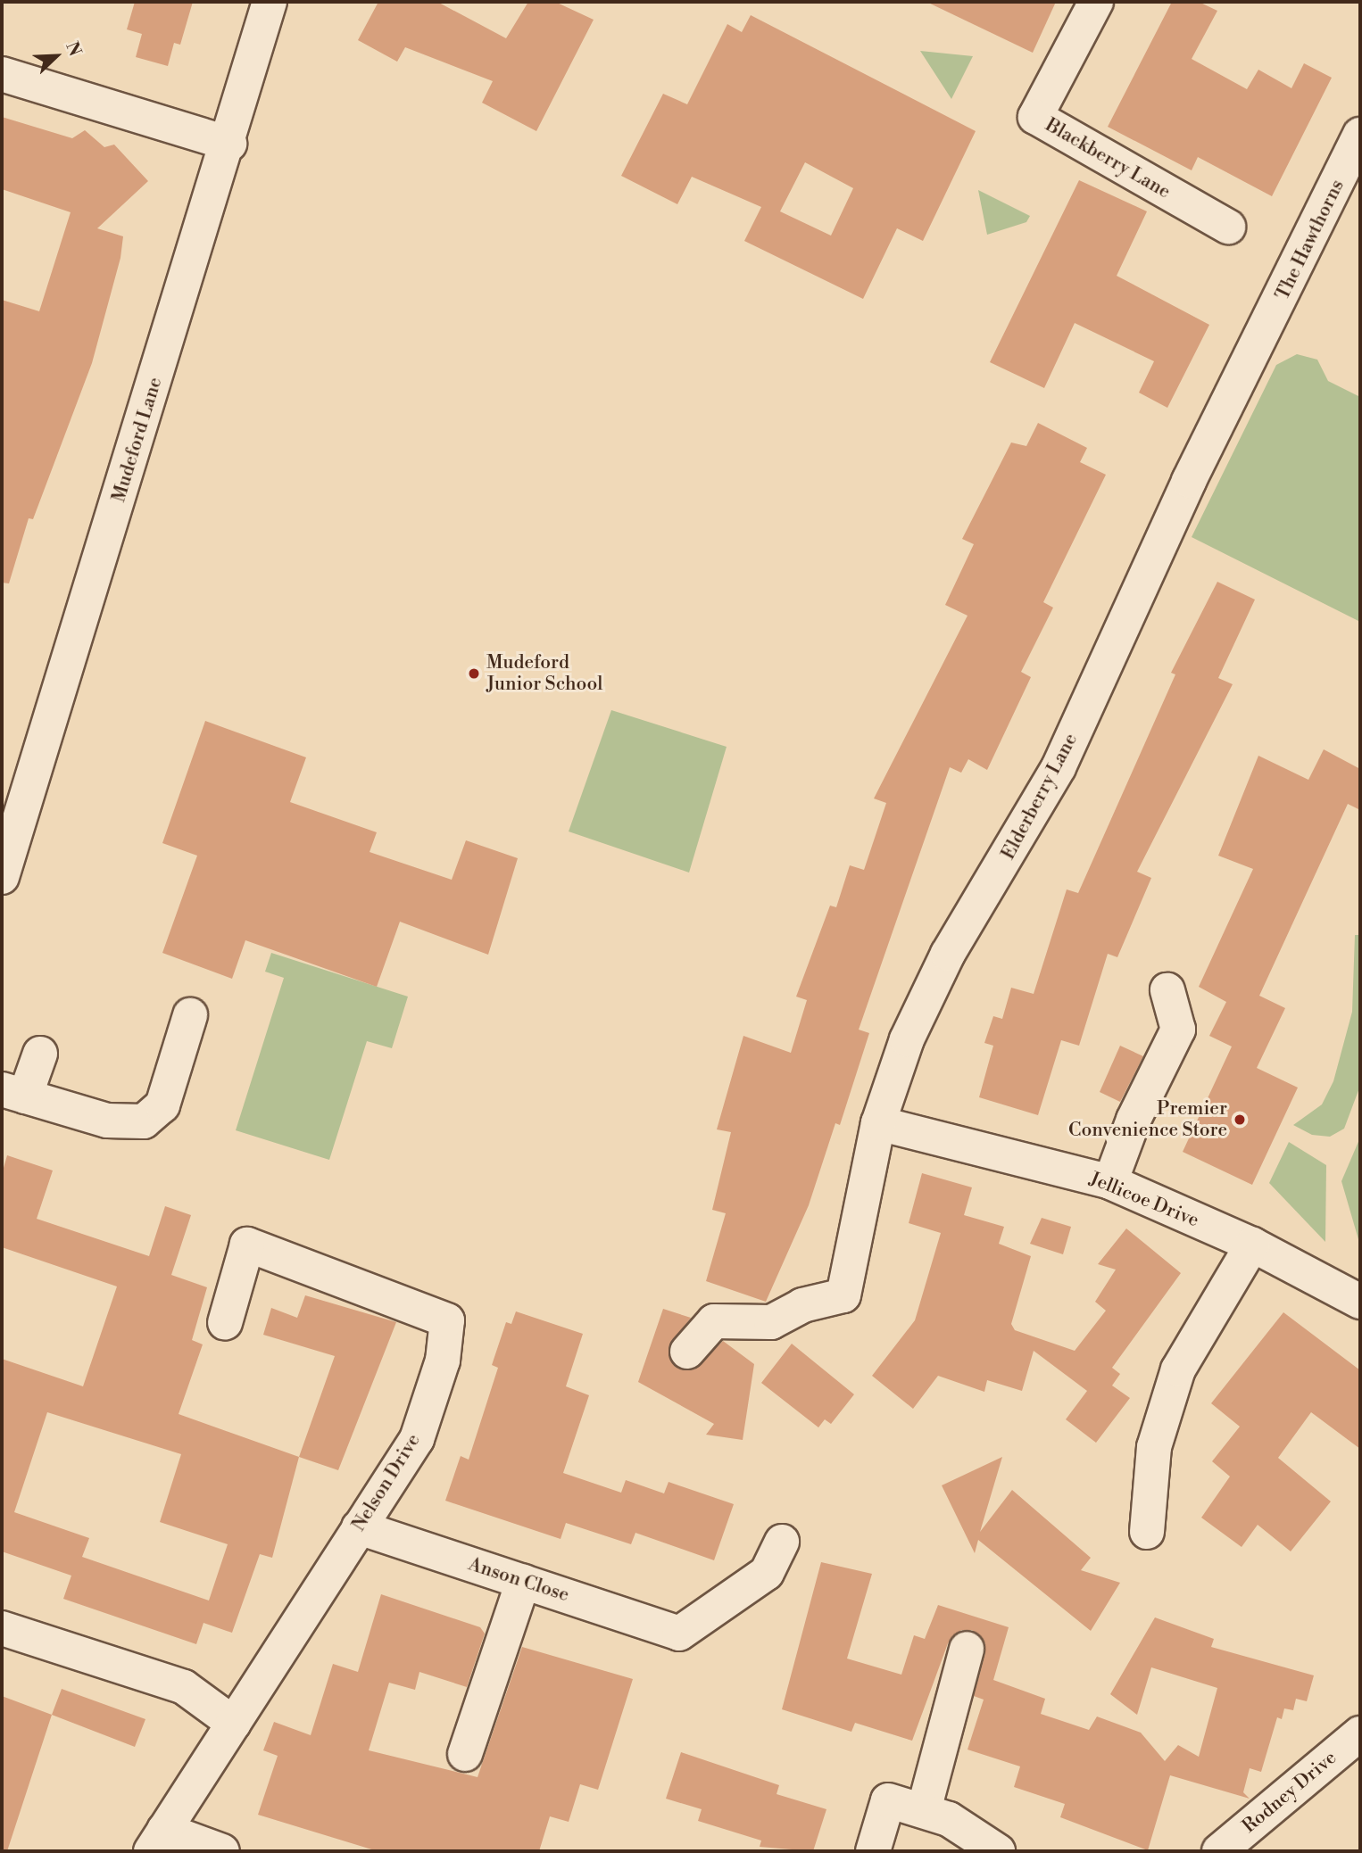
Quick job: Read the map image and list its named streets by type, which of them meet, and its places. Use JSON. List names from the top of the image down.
{
  "streets": {
    "street": [
      "Blackberry Lane",
      "The Hawthorns",
      "Mudeford Lane",
      "Elderberry Lane",
      "Jellicoe Drive",
      "Nelson Drive",
      "Anson Close",
      "Rodney Drive"
    ]
  },
  "crossings": [
    ["The Hawthorns", "Elderberry Lane"],
    ["Elderberry Lane", "Jellicoe Drive"],
    ["Nelson Drive", "Anson Close"]
  ],
  "places": ["Mudeford Junior School", "Premier Convenience Store"],
  "north": "top right"
}
